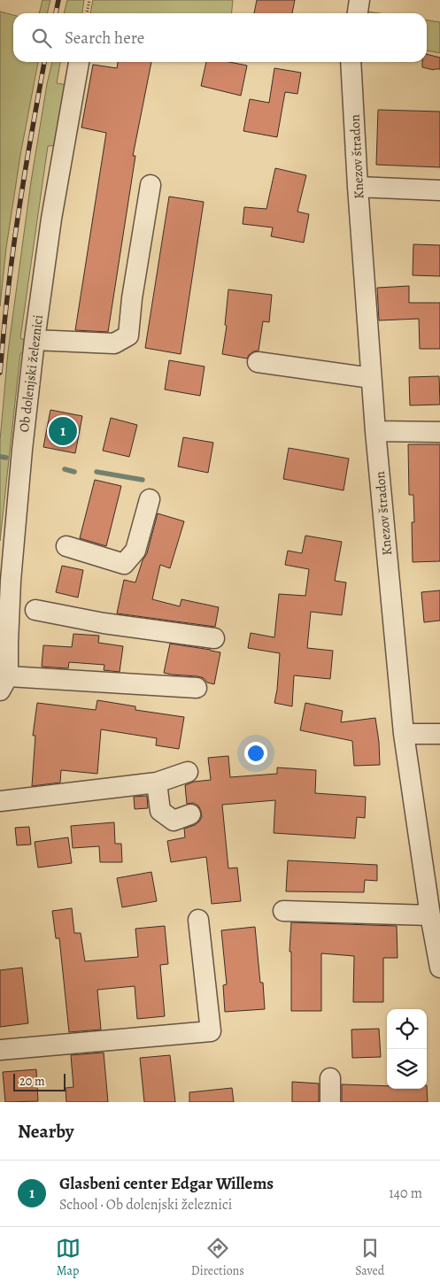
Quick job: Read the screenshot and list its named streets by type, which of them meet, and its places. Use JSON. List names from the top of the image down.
{
  "streets": {
    "street": ["Knezov štradon", "Ob dolenjski železnici"]
  },
  "scale_bar": "20 m",
  "page": {
    "search": "Search here",
    "pins": "1",
    "scale": "20 m",
    "heading": "Nearby",
    "list": [
      {
        "mark": "1",
        "name": "Glasbeni center Edgar Willems",
        "note": "School · Ob dolenjski železnici",
        "value": "140 m"
      }
    ],
    "nav": ["Map", "Directions", "Saved"]
  }
}
